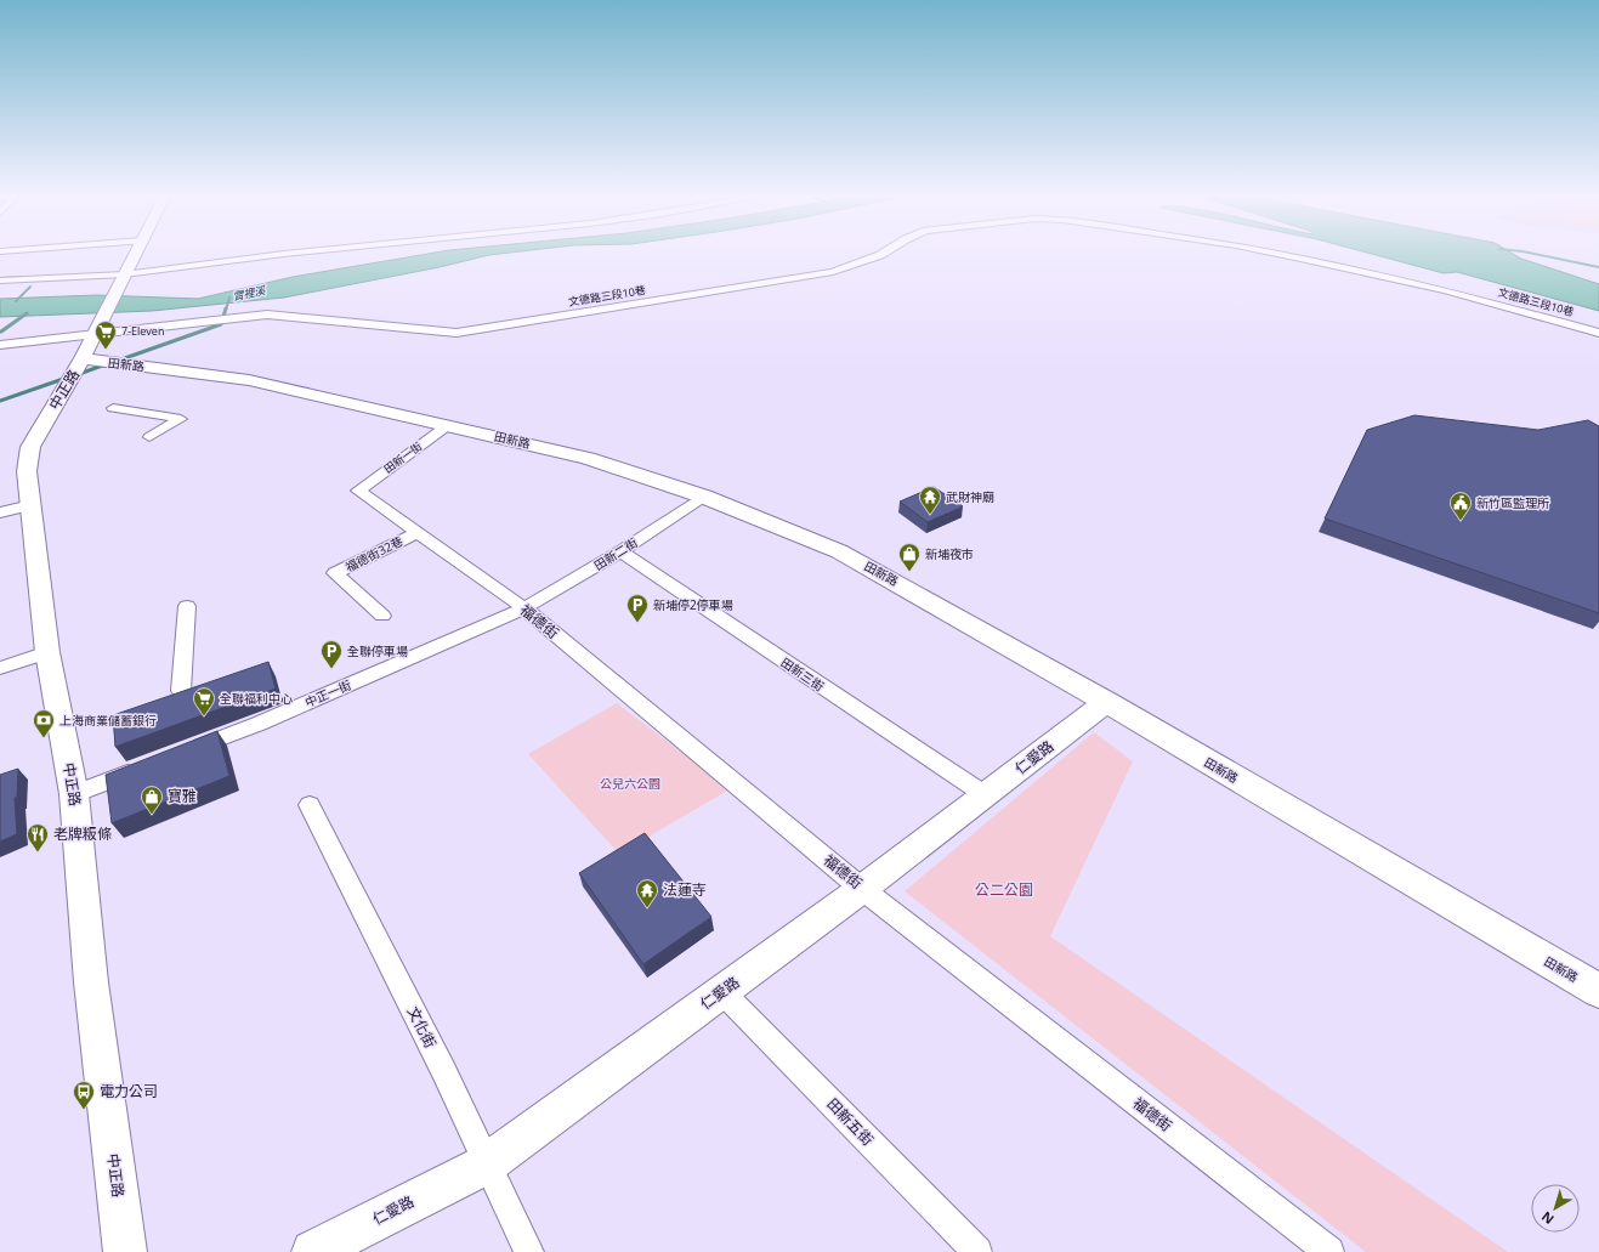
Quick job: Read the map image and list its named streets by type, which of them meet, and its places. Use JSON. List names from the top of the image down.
{
  "streets": {
    "main road": ["田新路", "中正路", "仁愛路"],
    "street": [
      "文德路三段10巷",
      "田新一街",
      "福德街32巷",
      "田新二街",
      "福德街",
      "田新三街",
      "中正一街",
      "文化街",
      "田新五街"
    ]
  },
  "crossings": [
    ["文德路三段10巷", "田新路"],
    ["文德路三段10巷", "中正路"],
    ["田新路", "中正路"],
    ["田新路", "田新一街"],
    ["田新路", "田新二街"],
    ["田新路", "仁愛路"],
    ["田新一街", "福德街"],
    ["福德街32巷", "福德街"],
    ["田新二街", "福德街"],
    ["田新二街", "田新三街"],
    ["田新二街", "中正一街"],
    ["福德街", "中正一街"],
    ["福德街", "仁愛路"],
    ["田新三街", "仁愛路"],
    ["仁愛路", "文化街"],
    ["仁愛路", "田新五街"]
  ],
  "water": ["霄裡溪"],
  "parks": ["公兒六公園", "公二公園"],
  "places": {
    "supermarket": ["7-Eleven", "全聯福利中心"],
    "temple": ["武財神廟", "法蓮寺"],
    "public building": ["新竹區監理所"],
    "shop": ["新埔夜市", "寶雅"],
    "parking": ["新埔停2停車場", "全聯停車場"],
    "bank": ["上海商業儲蓄銀行"],
    "restaurant": ["老牌粄條"],
    "bus stop": ["電力公司"]
  },
  "north": "bottom left"
}
